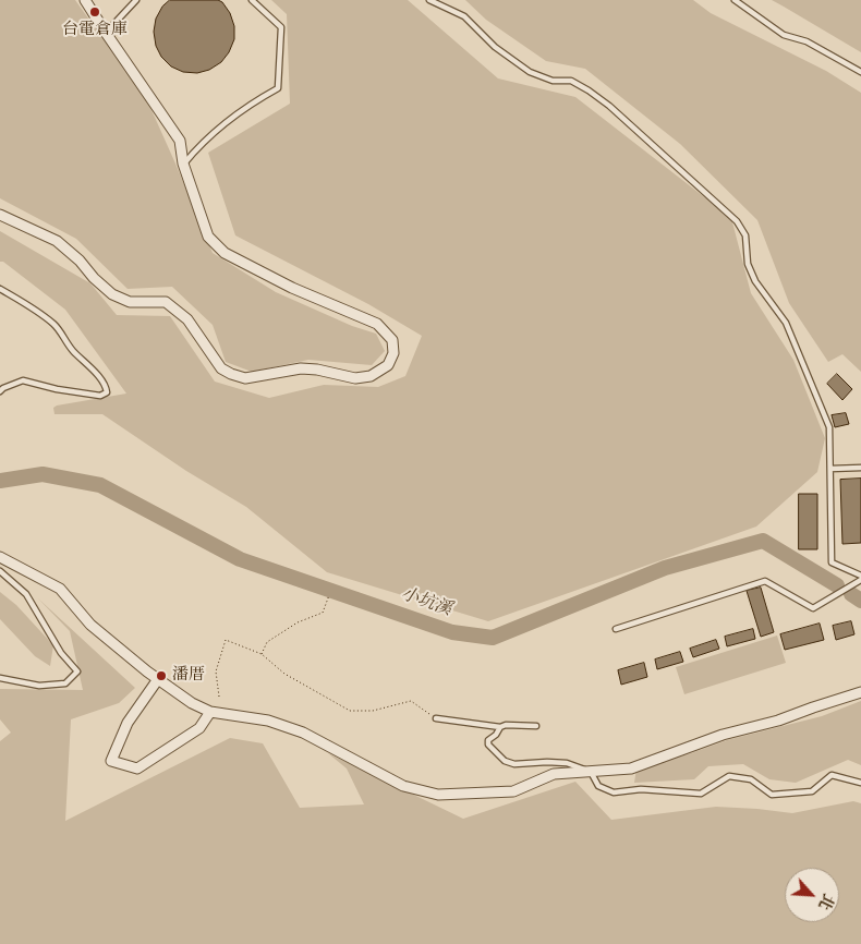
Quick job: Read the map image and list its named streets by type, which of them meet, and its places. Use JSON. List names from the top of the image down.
{
  "water": ["小坑溪"],
  "places": ["台電倉庫", "潘厝"],
  "north": "bottom right"
}
